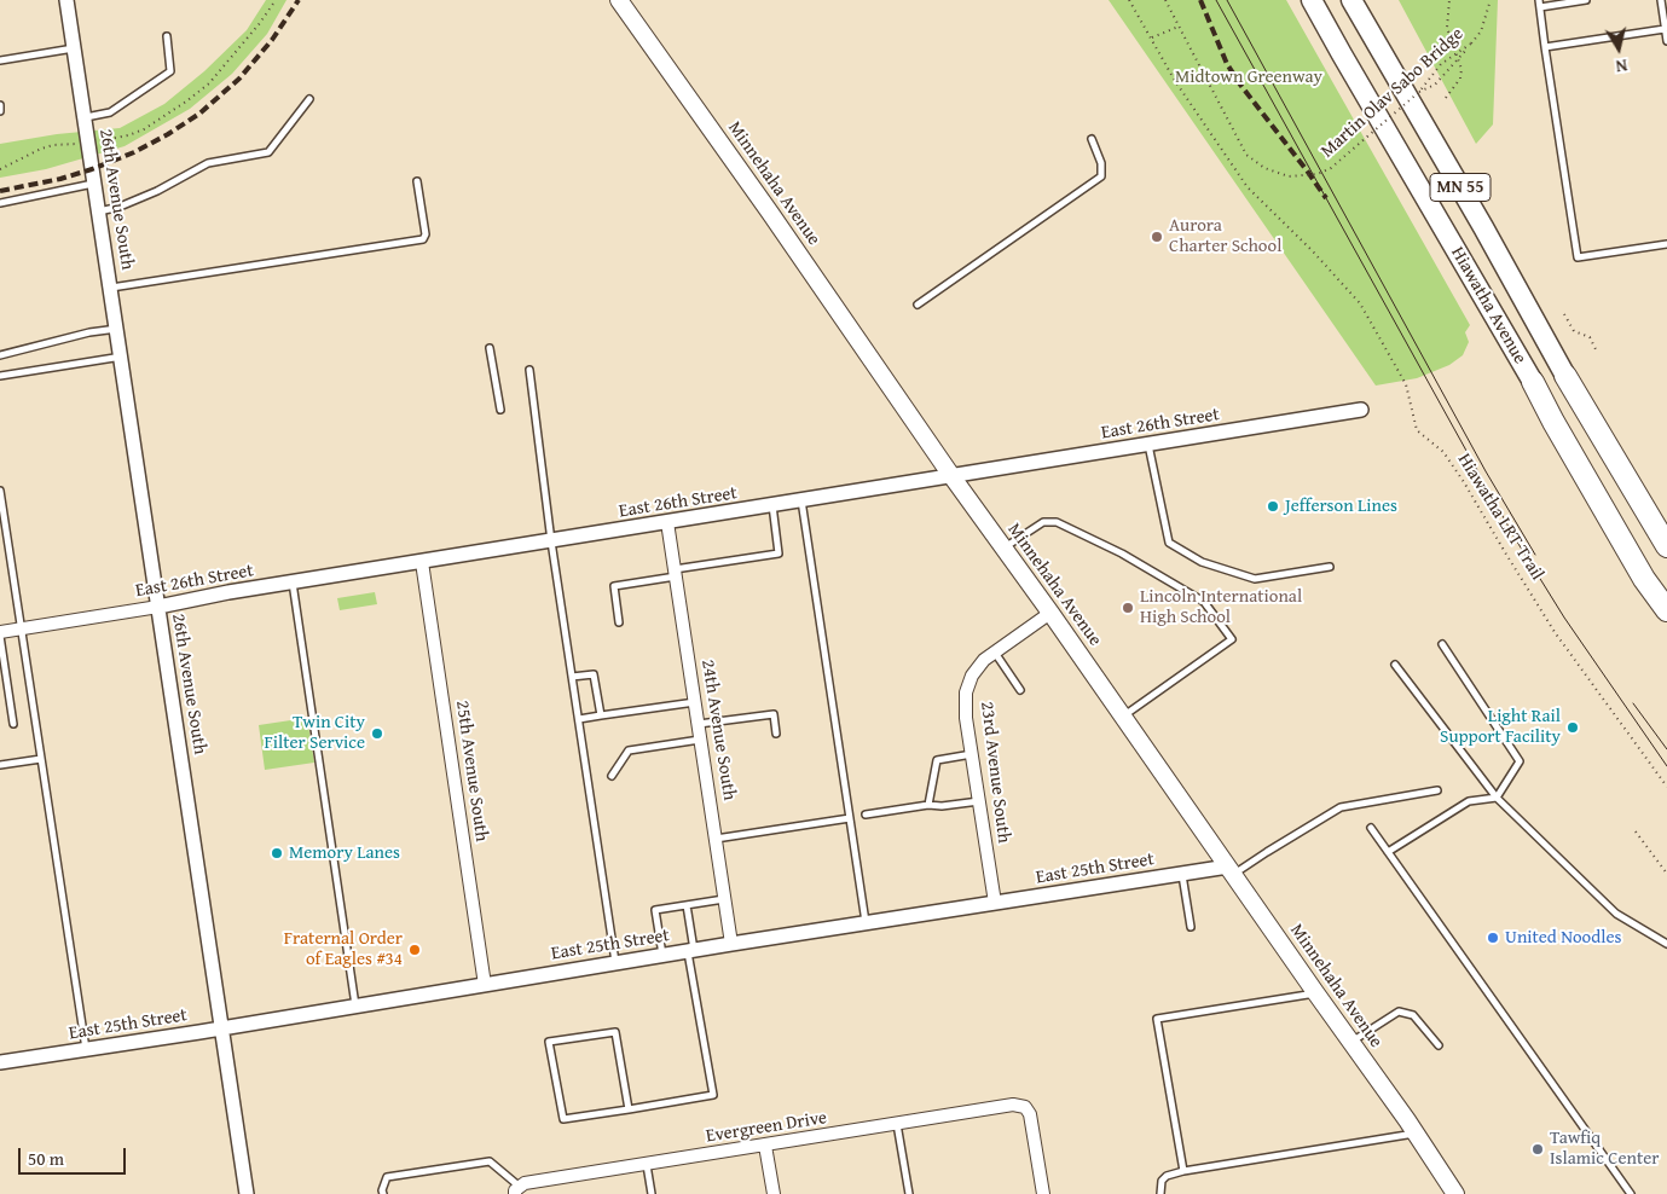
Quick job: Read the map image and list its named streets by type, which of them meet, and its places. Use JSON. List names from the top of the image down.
{
  "streets": {
    "highway": ["MN 55", "Hiawatha Avenue"],
    "main road": ["Minnehaha Avenue"],
    "street": [
      "26th Avenue South",
      "East 26th Street",
      "24th Avenue South",
      "25th Avenue South",
      "23rd Avenue South",
      "East 25th Street",
      "Evergreen Drive"
    ],
    "path": ["Martin Olav Sabo Bridge", "Hiawatha LRT Trail"]
  },
  "crossings": [
    ["Minnehaha Avenue", "East 26th Street"],
    ["Minnehaha Avenue", "23rd Avenue South"],
    ["Minnehaha Avenue", "East 25th Street"],
    ["26th Avenue South", "East 26th Street"],
    ["26th Avenue South", "East 25th Street"],
    ["East 26th Street", "24th Avenue South"],
    ["East 26th Street", "25th Avenue South"],
    ["24th Avenue South", "East 25th Street"],
    ["25th Avenue South", "East 25th Street"],
    ["23rd Avenue South", "East 25th Street"]
  ],
  "parks": ["Midtown Greenway"],
  "places": [
    "Aurora Charter School",
    "Jefferson Lines",
    "Lincoln International High School",
    "Light Rail Support Facility",
    "Twin City Filter Service",
    "Memory Lanes",
    "United Noodles",
    "Fraternal Order of Eagles #34",
    "Tawfiq Islamic Center"
  ],
  "scale_bar": "50 m",
  "north": "bottom"
}
